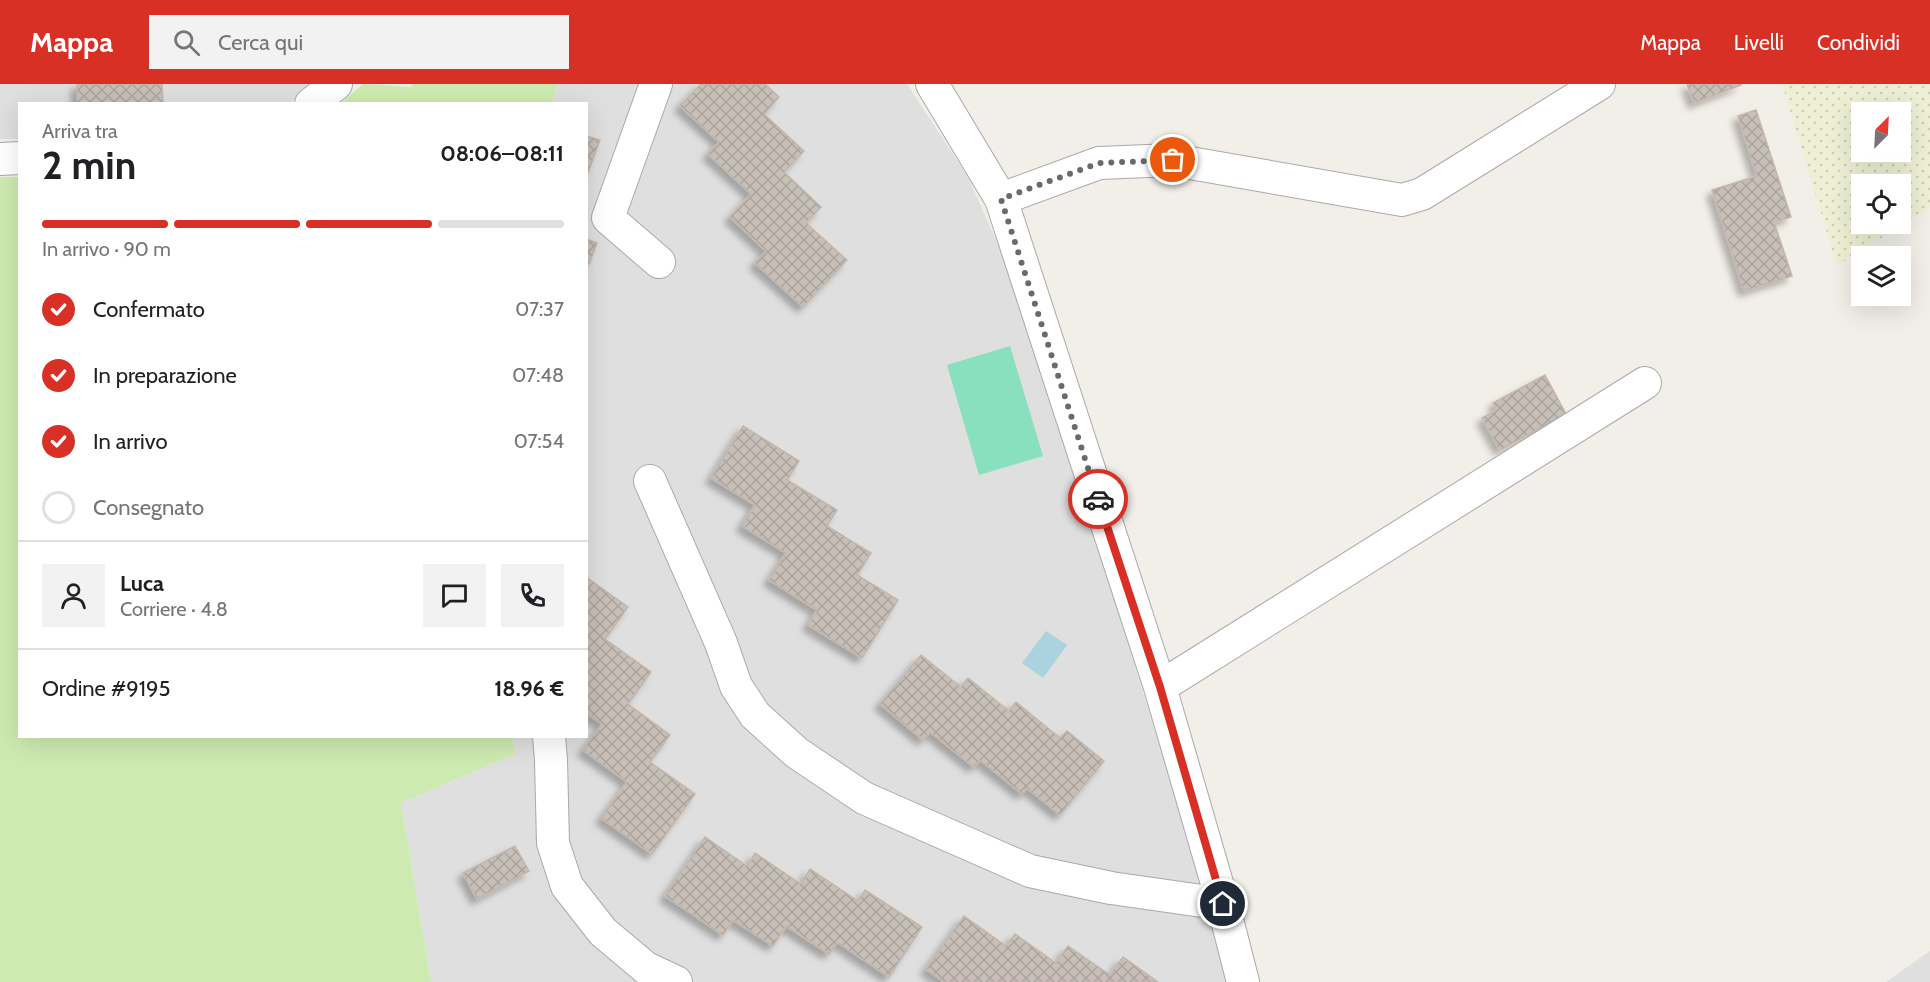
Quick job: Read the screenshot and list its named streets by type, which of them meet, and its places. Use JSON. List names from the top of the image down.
{
  "north": "top right",
  "page": {
    "header": "Mappa",
    "search": "Cerca qui",
    "nav": ["Mappa", "Livelli", "Condividi"],
    "heading": ["2 min", "Arriva tra", "08:06–08:11"],
    "panel": [
      "Luca",
      "Corriere · 4.8",
      "Ordine #9195",
      "18.96 €"
    ],
    "bar": "In arrivo · 90 m",
    "list": [
      ["Confermato", "07:37"],
      ["In preparazione", "07:48"],
      ["In arrivo", "07:54"],
      "Consegnato"
    ]
  }
}
